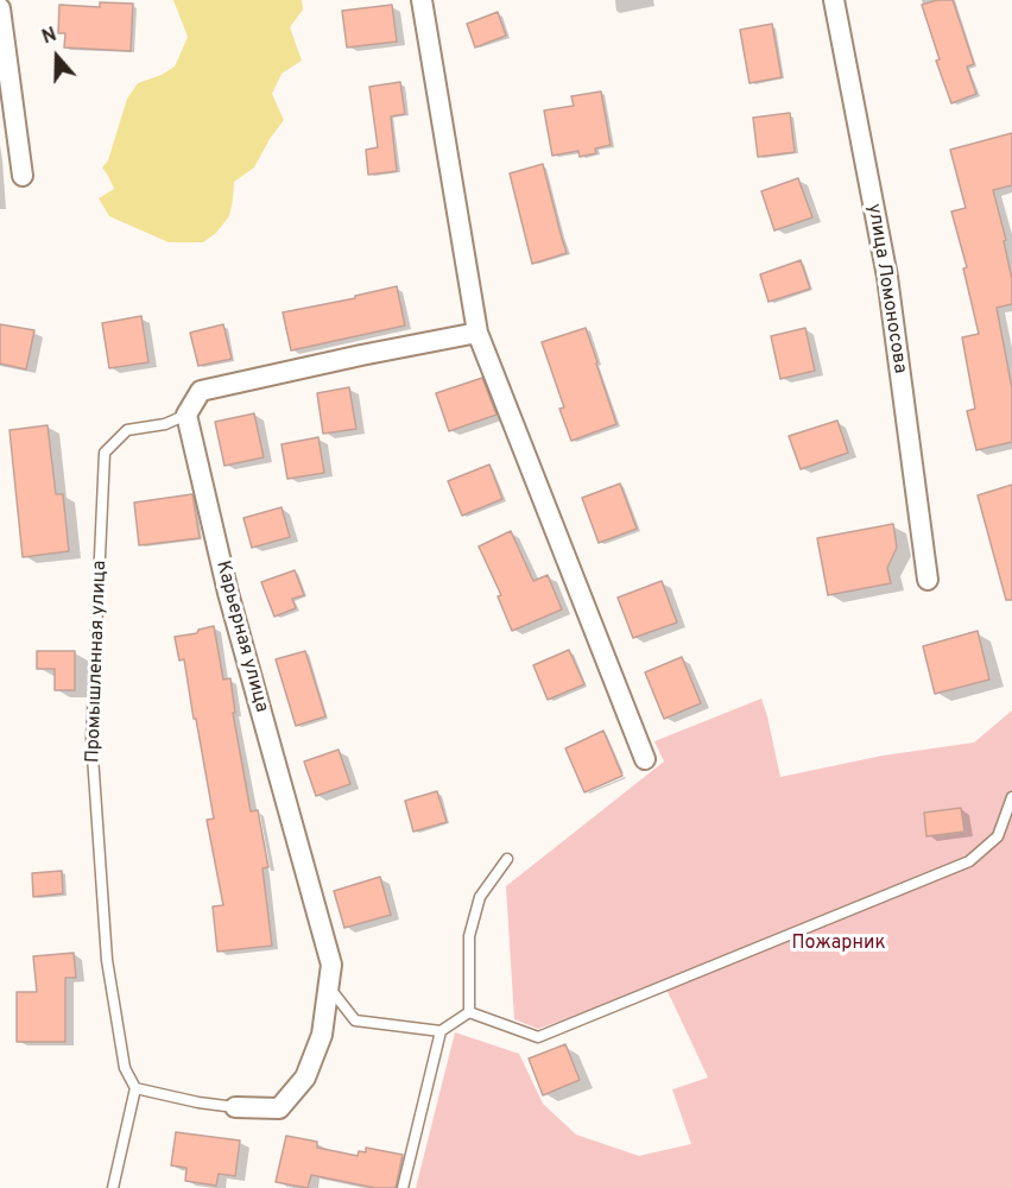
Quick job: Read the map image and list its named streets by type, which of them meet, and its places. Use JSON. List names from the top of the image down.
{
  "streets": {
    "street": ["улица Ломоносова", "Карьерная улица"],
    "lane": ["Промышленная улица"]
  },
  "crossings": [
    ["Карьерная улица", "Промышленная улица"]
  ],
  "parks": ["Пожарник"],
  "north": "top"
}
